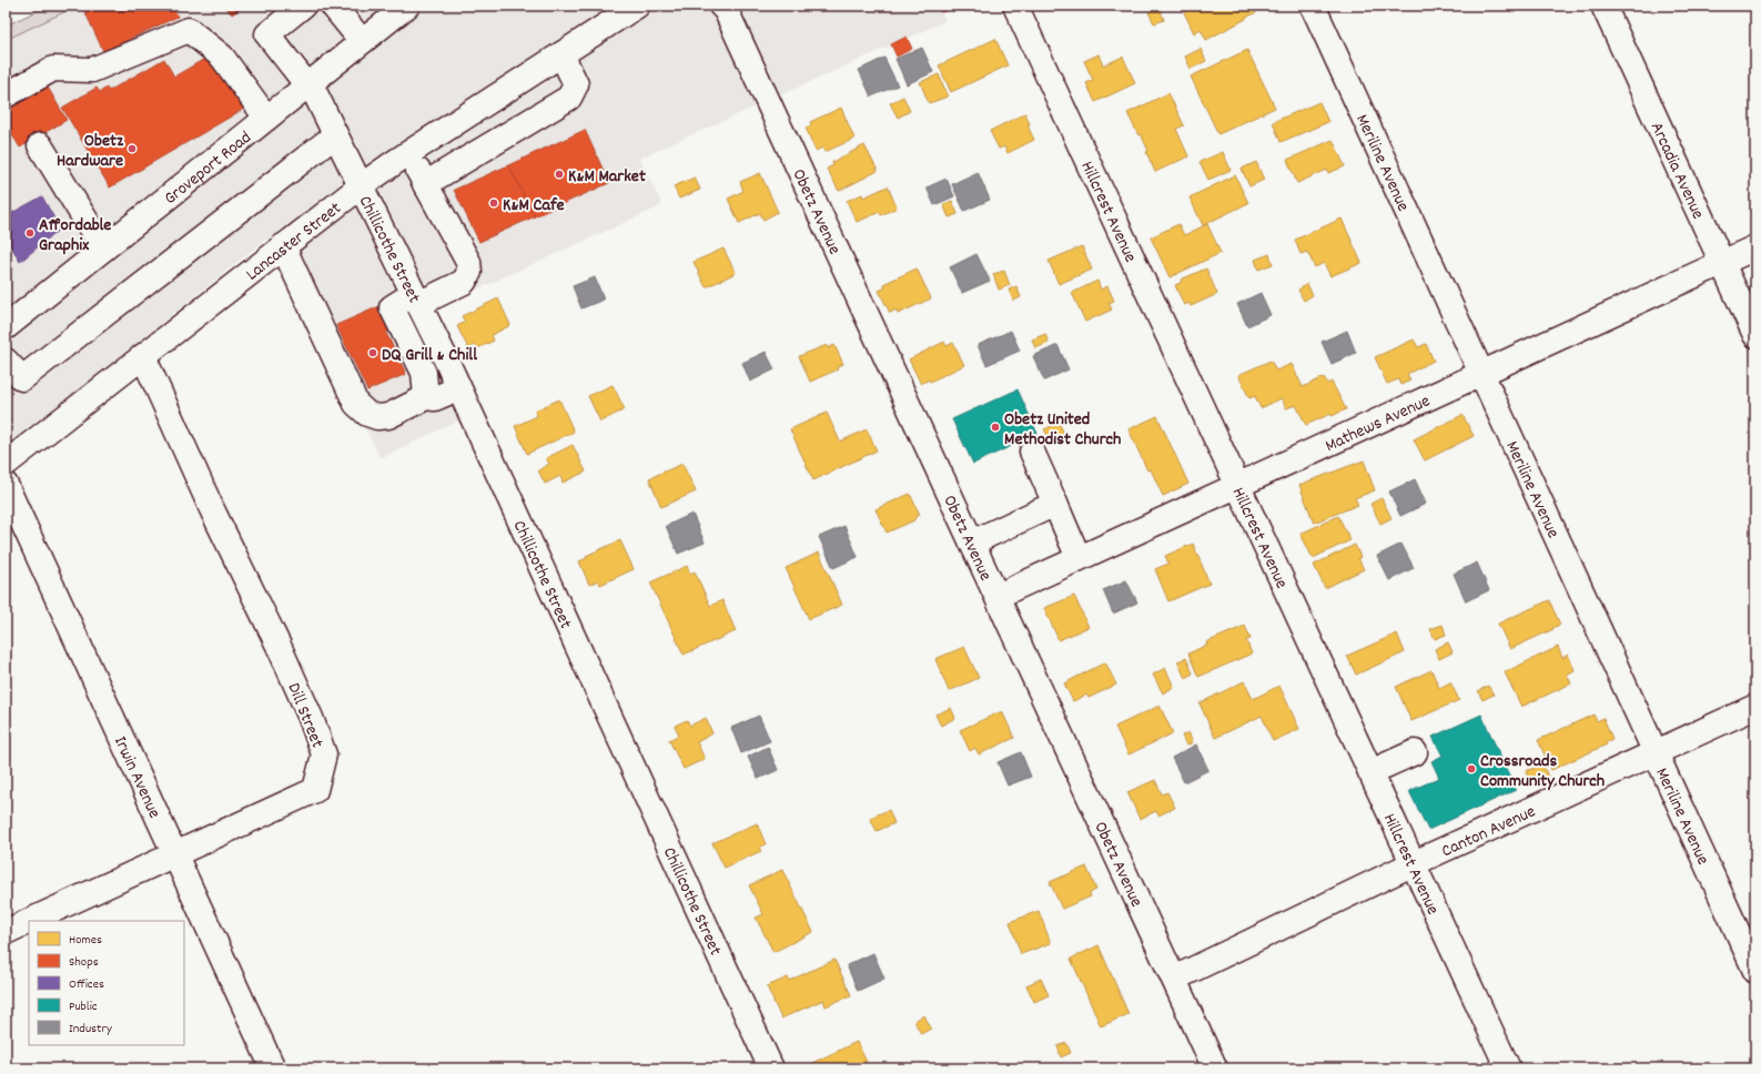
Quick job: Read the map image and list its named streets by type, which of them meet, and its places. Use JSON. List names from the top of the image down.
{
  "streets": {
    "street": [
      "Meriline Avenue",
      "Groveport Road",
      "Arcadia Avenue",
      "Obetz Avenue",
      "Hillcrest Avenue",
      "Lancaster Street",
      "Chillicothe Street",
      "Mathews Avenue",
      "Dill Street",
      "Irwin Avenue",
      "Canton Avenue"
    ]
  },
  "crossings": [
    ["Meriline Avenue", "Mathews Avenue"],
    ["Meriline Avenue", "Canton Avenue"],
    ["Groveport Road", "Chillicothe Street"],
    ["Arcadia Avenue", "Mathews Avenue"],
    ["Obetz Avenue", "Mathews Avenue"],
    ["Obetz Avenue", "Canton Avenue"],
    ["Hillcrest Avenue", "Mathews Avenue"],
    ["Hillcrest Avenue", "Canton Avenue"],
    ["Lancaster Street", "Chillicothe Street"],
    ["Lancaster Street", "Dill Street"],
    ["Dill Street", "Irwin Avenue"]
  ],
  "places": [
    "Obetz Hardware",
    "K&M Market",
    "K&M Cafe",
    "Affordable Graphix",
    "DQ Grill & Chill",
    "Obetz United Methodist Church",
    "Crossroads Community Church"
  ],
  "legend": [
    "Homes",
    "Shops",
    "Offices",
    "Public",
    "Industry"
  ]
}
